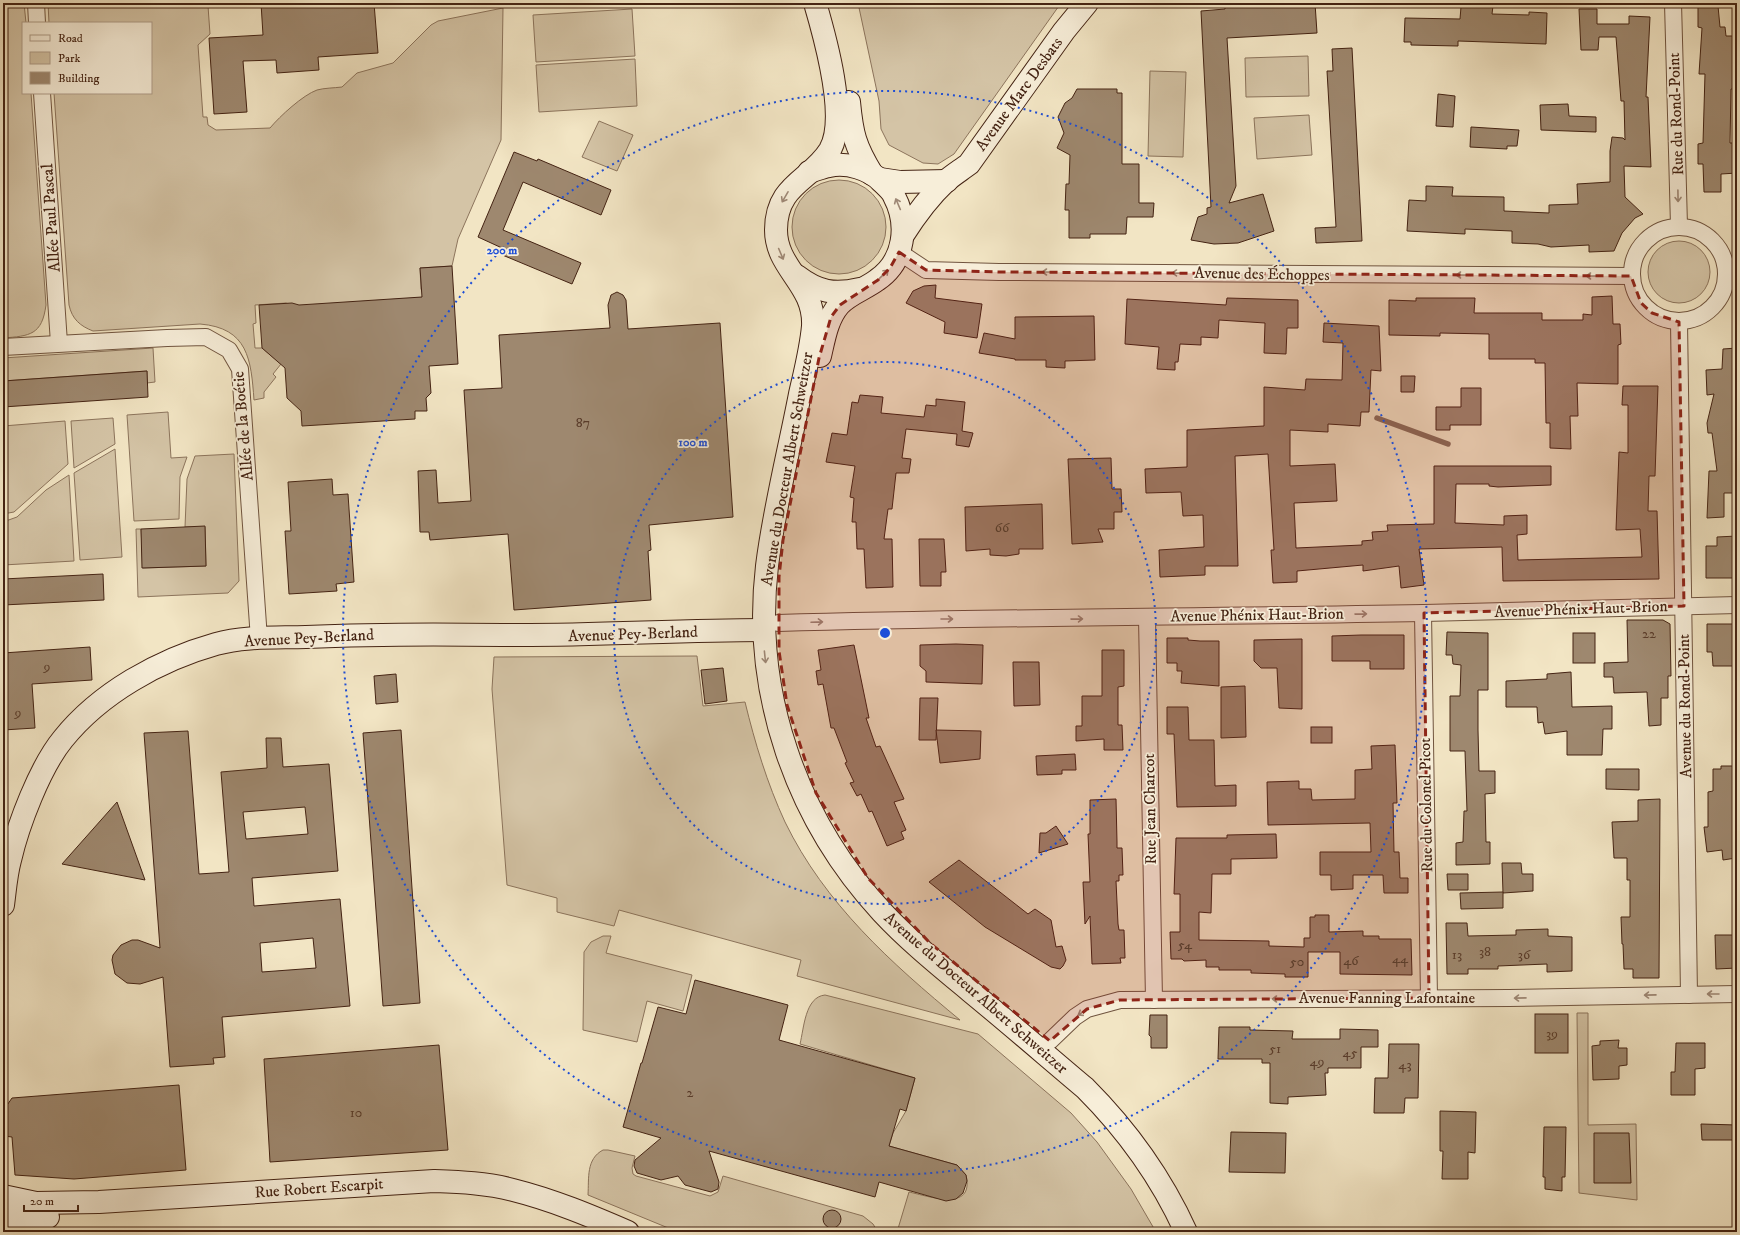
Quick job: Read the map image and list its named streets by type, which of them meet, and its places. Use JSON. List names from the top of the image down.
{
  "streets": {
    "main road": [
      "Avenue Marc Desbats",
      "Avenue du Docteur Albert Schweitzer",
      "Avenue Pey-Berland",
      "Rue Robert Escarpit"
    ],
    "street": [
      "Rue du Rond-Point",
      "Allée Paul Pascal",
      "Avenue des Échoppes",
      "Allée de la Boétie",
      "Avenue Phénix Haut-Brion",
      "Avenue du Rond-Point",
      "Rue du Colonel Picot",
      "Rue Jean Charcot",
      "Avenue Fanning Lafontaine"
    ]
  },
  "crossings": [
    ["Avenue Marc Desbats", "Avenue des Échoppes"],
    ["Avenue Marc Desbats", "Avenue du Docteur Albert Schweitzer"],
    ["Rue du Rond-Point", "Avenue des Échoppes"],
    ["Rue du Rond-Point", "Avenue du Rond-Point"],
    ["Allée Paul Pascal", "Allée de la Boétie"],
    ["Avenue des Échoppes", "Avenue du Docteur Albert Schweitzer"],
    ["Avenue des Échoppes", "Avenue du Rond-Point"],
    ["Allée de la Boétie", "Avenue Pey-Berland"],
    ["Avenue du Docteur Albert Schweitzer", "Avenue Phénix Haut-Brion"],
    ["Avenue du Docteur Albert Schweitzer", "Avenue Pey-Berland"],
    ["Avenue du Docteur Albert Schweitzer", "Avenue Fanning Lafontaine"],
    ["Avenue Phénix Haut-Brion", "Avenue Pey-Berland"],
    ["Avenue Phénix Haut-Brion", "Avenue du Rond-Point"],
    ["Avenue Phénix Haut-Brion", "Rue du Colonel Picot"],
    ["Avenue Phénix Haut-Brion", "Rue Jean Charcot"],
    ["Avenue du Rond-Point", "Avenue Fanning Lafontaine"],
    ["Rue du Colonel Picot", "Avenue Fanning Lafontaine"],
    ["Rue Jean Charcot", "Avenue Fanning Lafontaine"]
  ],
  "one_way": [
    "Rue du Rond-Point",
    "Avenue des Échoppes",
    "Avenue Phénix Haut-Brion",
    "Avenue Fanning Lafontaine"
  ],
  "house_numbers": [
    "87",
    "66",
    "22",
    "9",
    "9",
    "54",
    "38",
    "13",
    "36",
    "44",
    "46",
    "50",
    "39",
    "51",
    "45",
    "49",
    "43",
    "2",
    "10"
  ],
  "legend": ["Road", "Park", "Building"],
  "scale_bar": "20 m",
  "rings": ["200 m", "100 m"]
}
